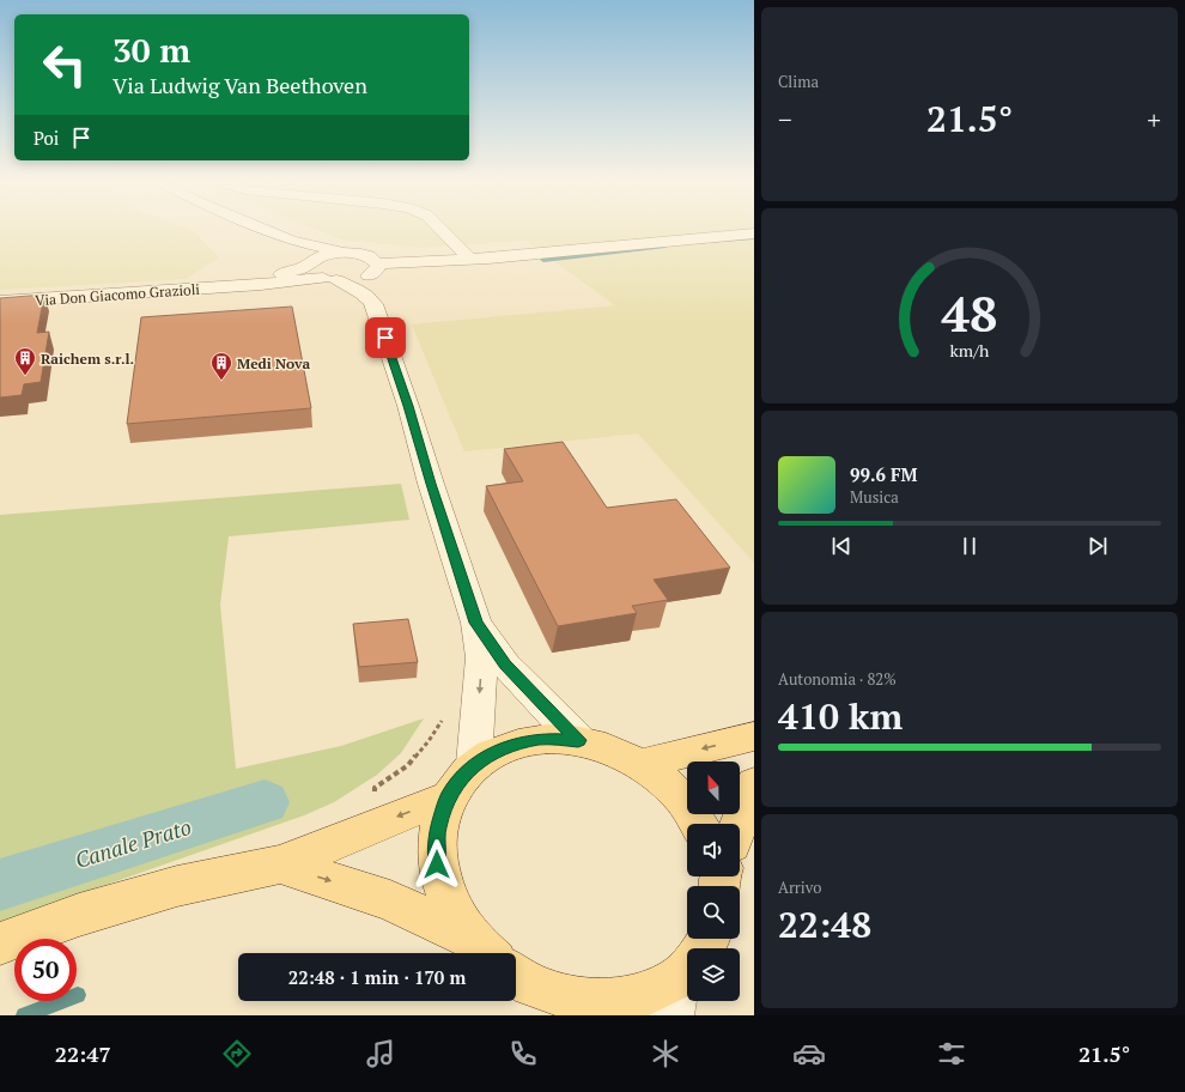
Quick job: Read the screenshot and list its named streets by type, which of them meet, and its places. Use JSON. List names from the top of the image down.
{
  "streets": {
    "street": ["Via Don Giacomo Grazioli"]
  },
  "water": ["Canale Prato"],
  "places": {
    "building": ["Raichem s.r.l.", "Medi Nova"]
  },
  "north": "top",
  "page": {
    "tile": [
      "Clima",
      ["Autonomia · 82%", "410 km"],
      ["Arrivo", "22:48"]
    ],
    "turn": ["30 m", "Via Ludwig Van Beethoven"],
    "heat": ["−", "21.5°", "+"],
    "then": "Poi",
    "song": ["99.6 FM", "Musica"],
    "limit": "50",
    "trip": "22:48 · 1 min · 170 m",
    "tabs": ["22:47", "21.5°"],
    "gauge": ["48", "km/h"]
  }
}
